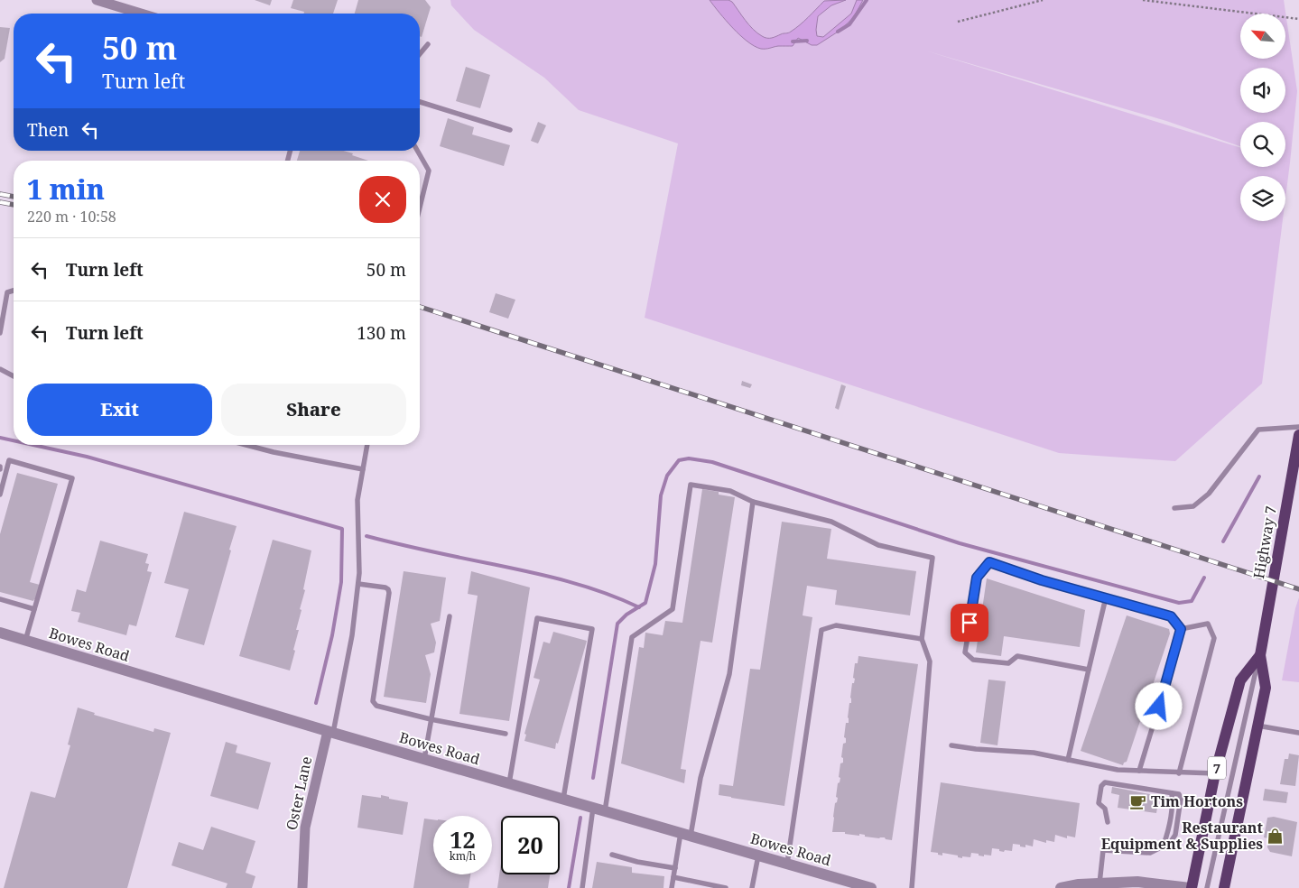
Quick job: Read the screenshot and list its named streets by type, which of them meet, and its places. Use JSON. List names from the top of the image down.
{
  "streets": {
    "main road": ["Highway 7", "7"],
    "street": ["Bowes Road", "Oster Lane"]
  },
  "crossings": [
    ["Bowes Road", "Oster Lane"]
  ],
  "places": {
    "cafe": ["Tim Hortons"],
    "shop": ["Restaurant Equipment & Supplies"]
  },
  "north": "top left",
  "page": {
    "turn": ["50 m", "Turn left"],
    "then": "Then",
    "heading": ["1 min", "220 m · 10:58"],
    "list": [
      {
        "name": "Turn left",
        "value": "50 m"
      },
      {
        "name": "Turn left",
        "value": "130 m"
      }
    ],
    "buttons": ["Exit", "Share"],
    "speed": "12 km/h",
    "limit": "20"
  }
}
